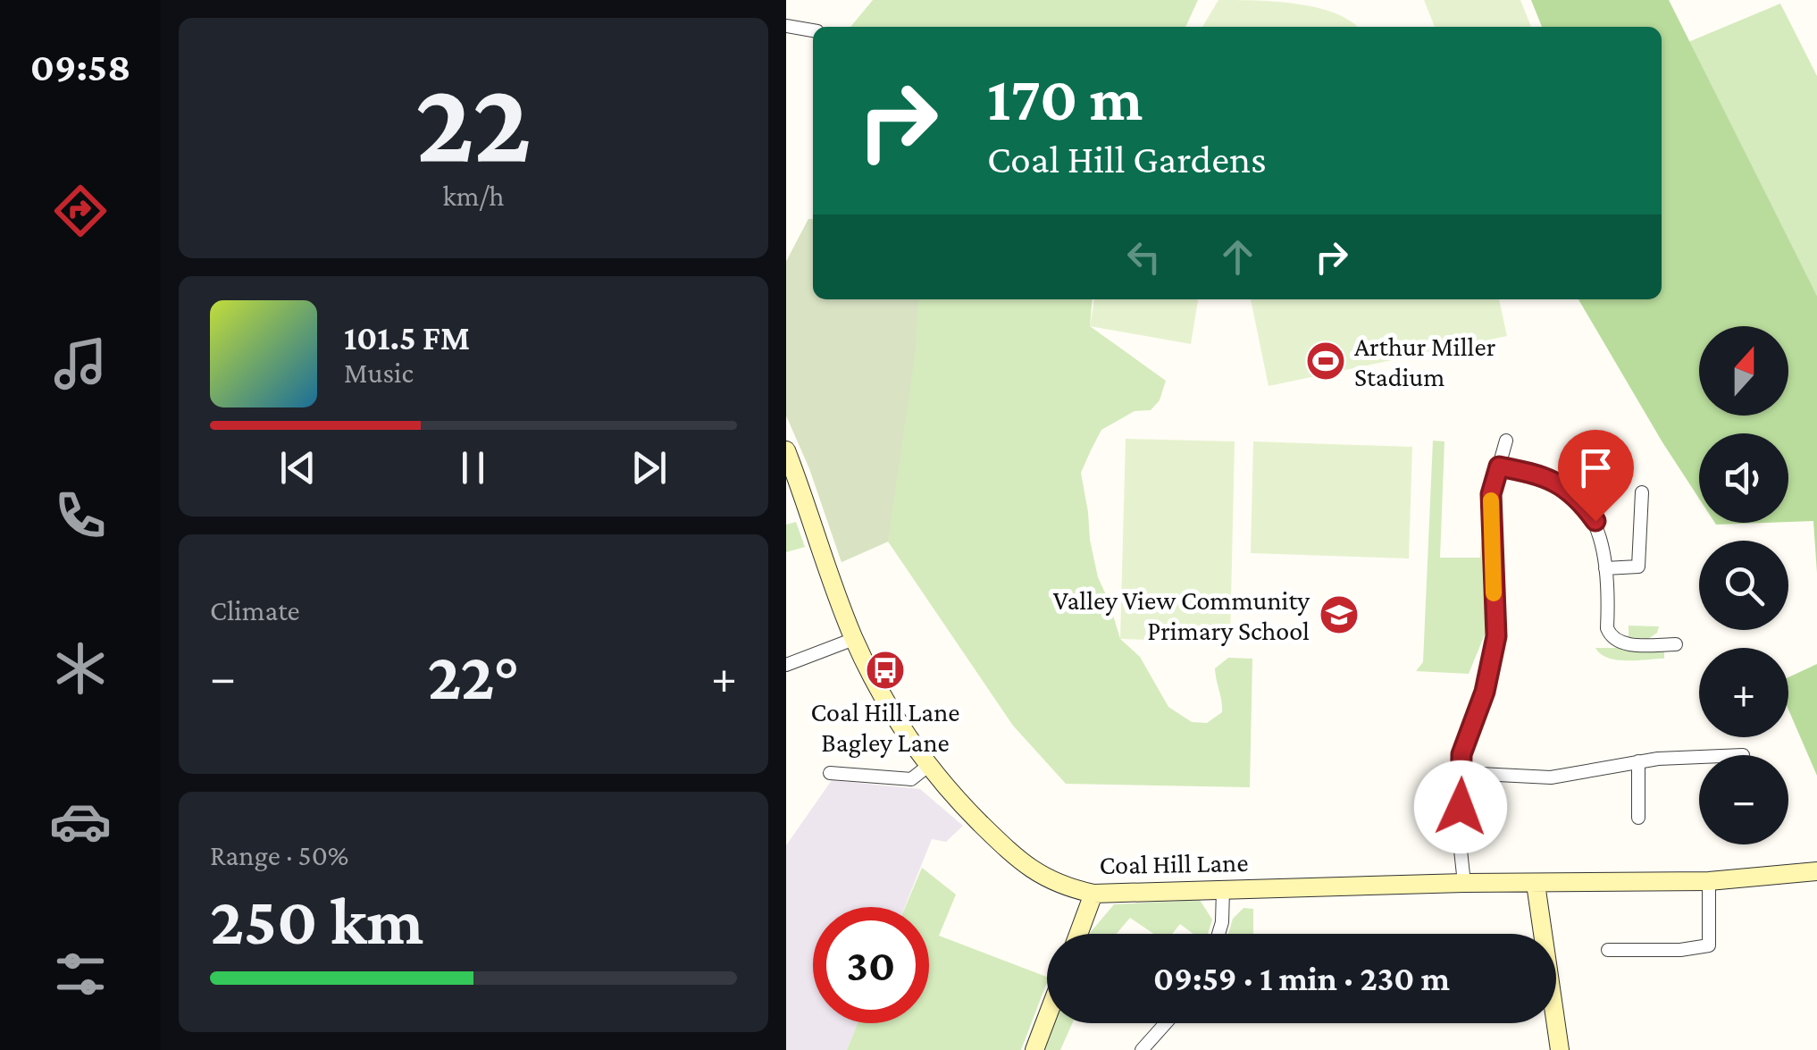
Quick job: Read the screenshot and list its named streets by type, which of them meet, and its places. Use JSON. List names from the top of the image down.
{
  "streets": {
    "street": ["Coal Hill Lane"]
  },
  "places": {
    "sports": ["Arthur Miller Stadium"],
    "school or university": ["Valley View Community Primary School"],
    "bus stop": ["Coal Hill Lane Bagley Lane"]
  },
  "north": "top",
  "page": {
    "tabs": "09:58",
    "tile": [
      ["22", "km/h"],
      "Climate",
      ["Range · 50%", "250 km"]
    ],
    "turn": ["170 m", "Coal Hill Gardens"],
    "song": ["101.5 FM", "Music"],
    "map_buttons": ["+", "−"],
    "heat": ["−", "22°", "+"],
    "limit": "30",
    "trip": "09:59 · 1 min · 230 m"
  }
}
